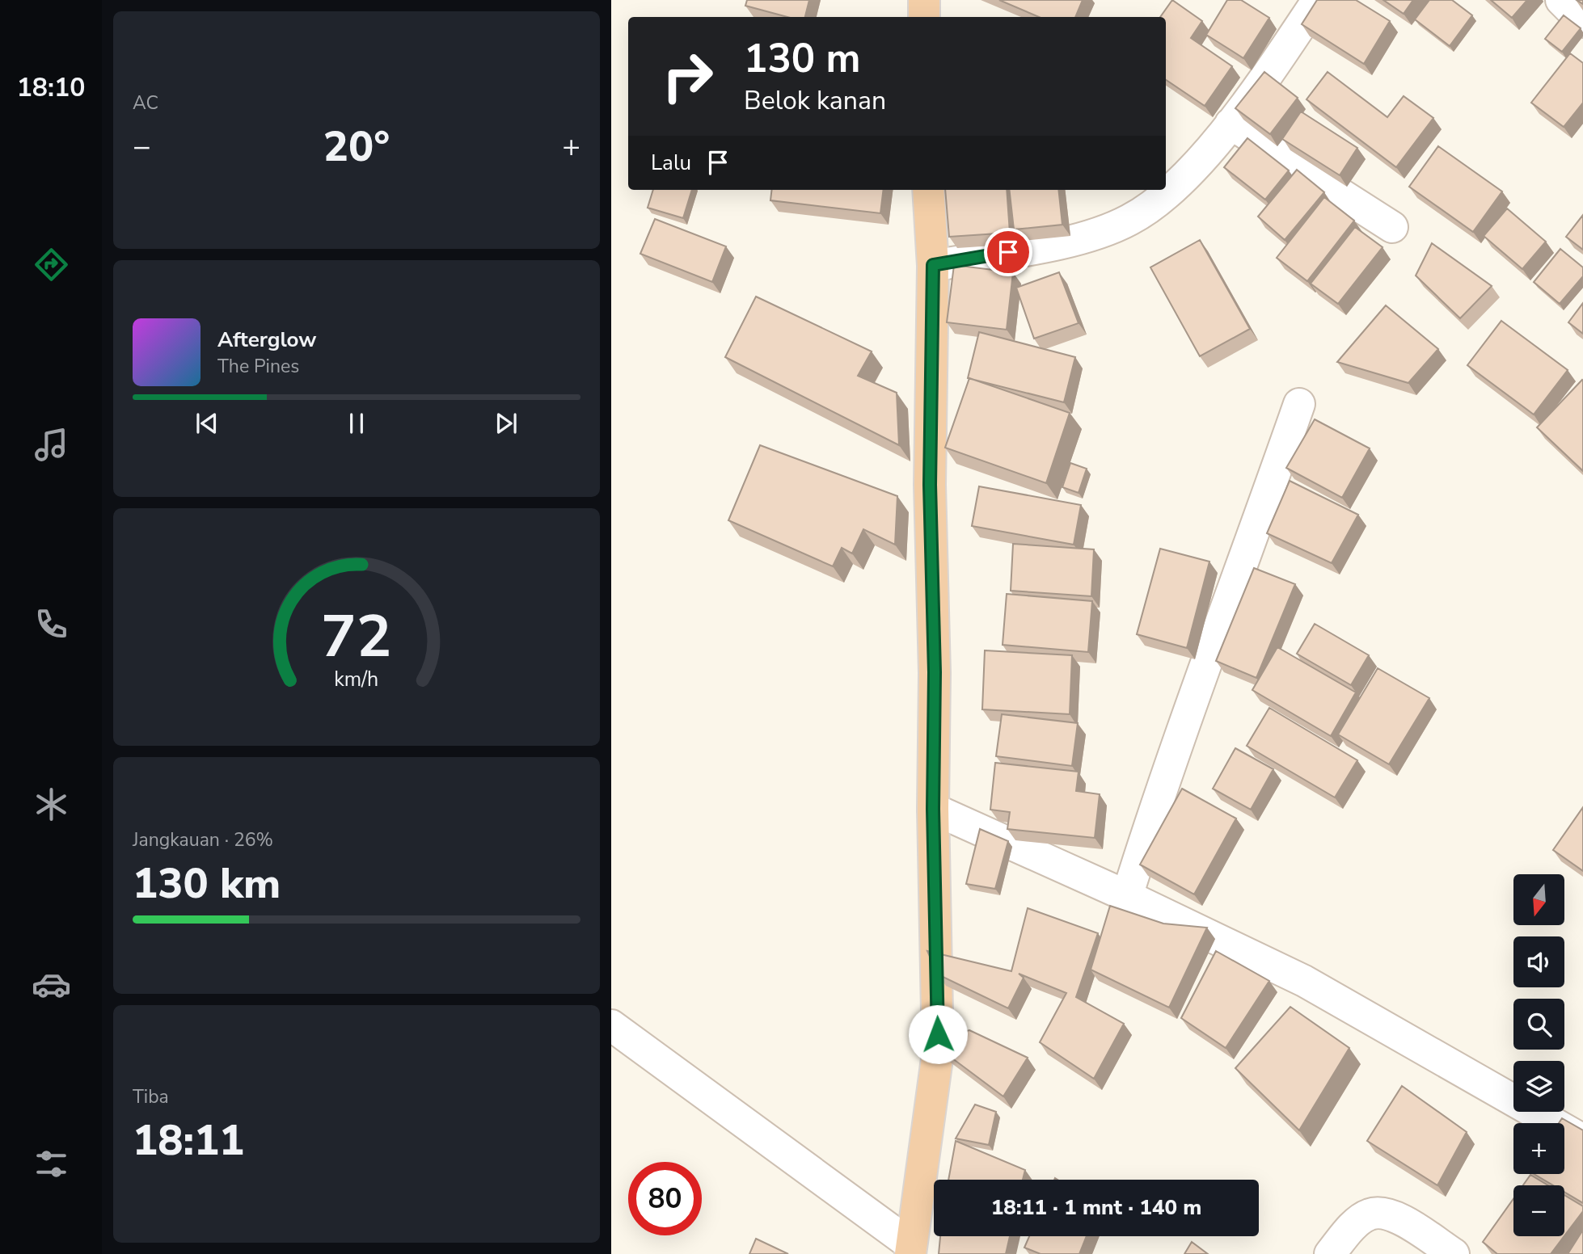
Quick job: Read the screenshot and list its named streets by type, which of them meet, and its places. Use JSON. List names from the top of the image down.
{
  "north": "bottom",
  "page": {
    "tabs": "18:10",
    "tile": [
      "AC",
      ["Jangkauan · 26%", "130 km"],
      ["Tiba", "18:11"]
    ],
    "turn": ["130 m", "Belok kanan"],
    "heat": ["−", "20°", "+"],
    "then": "Lalu",
    "song": ["Afterglow", "The Pines"],
    "map_buttons": ["+", "−"],
    "limit": "80",
    "trip": "18:11 · 1 mnt · 140 m",
    "gauge": ["72", "km/h"]
  }
}
